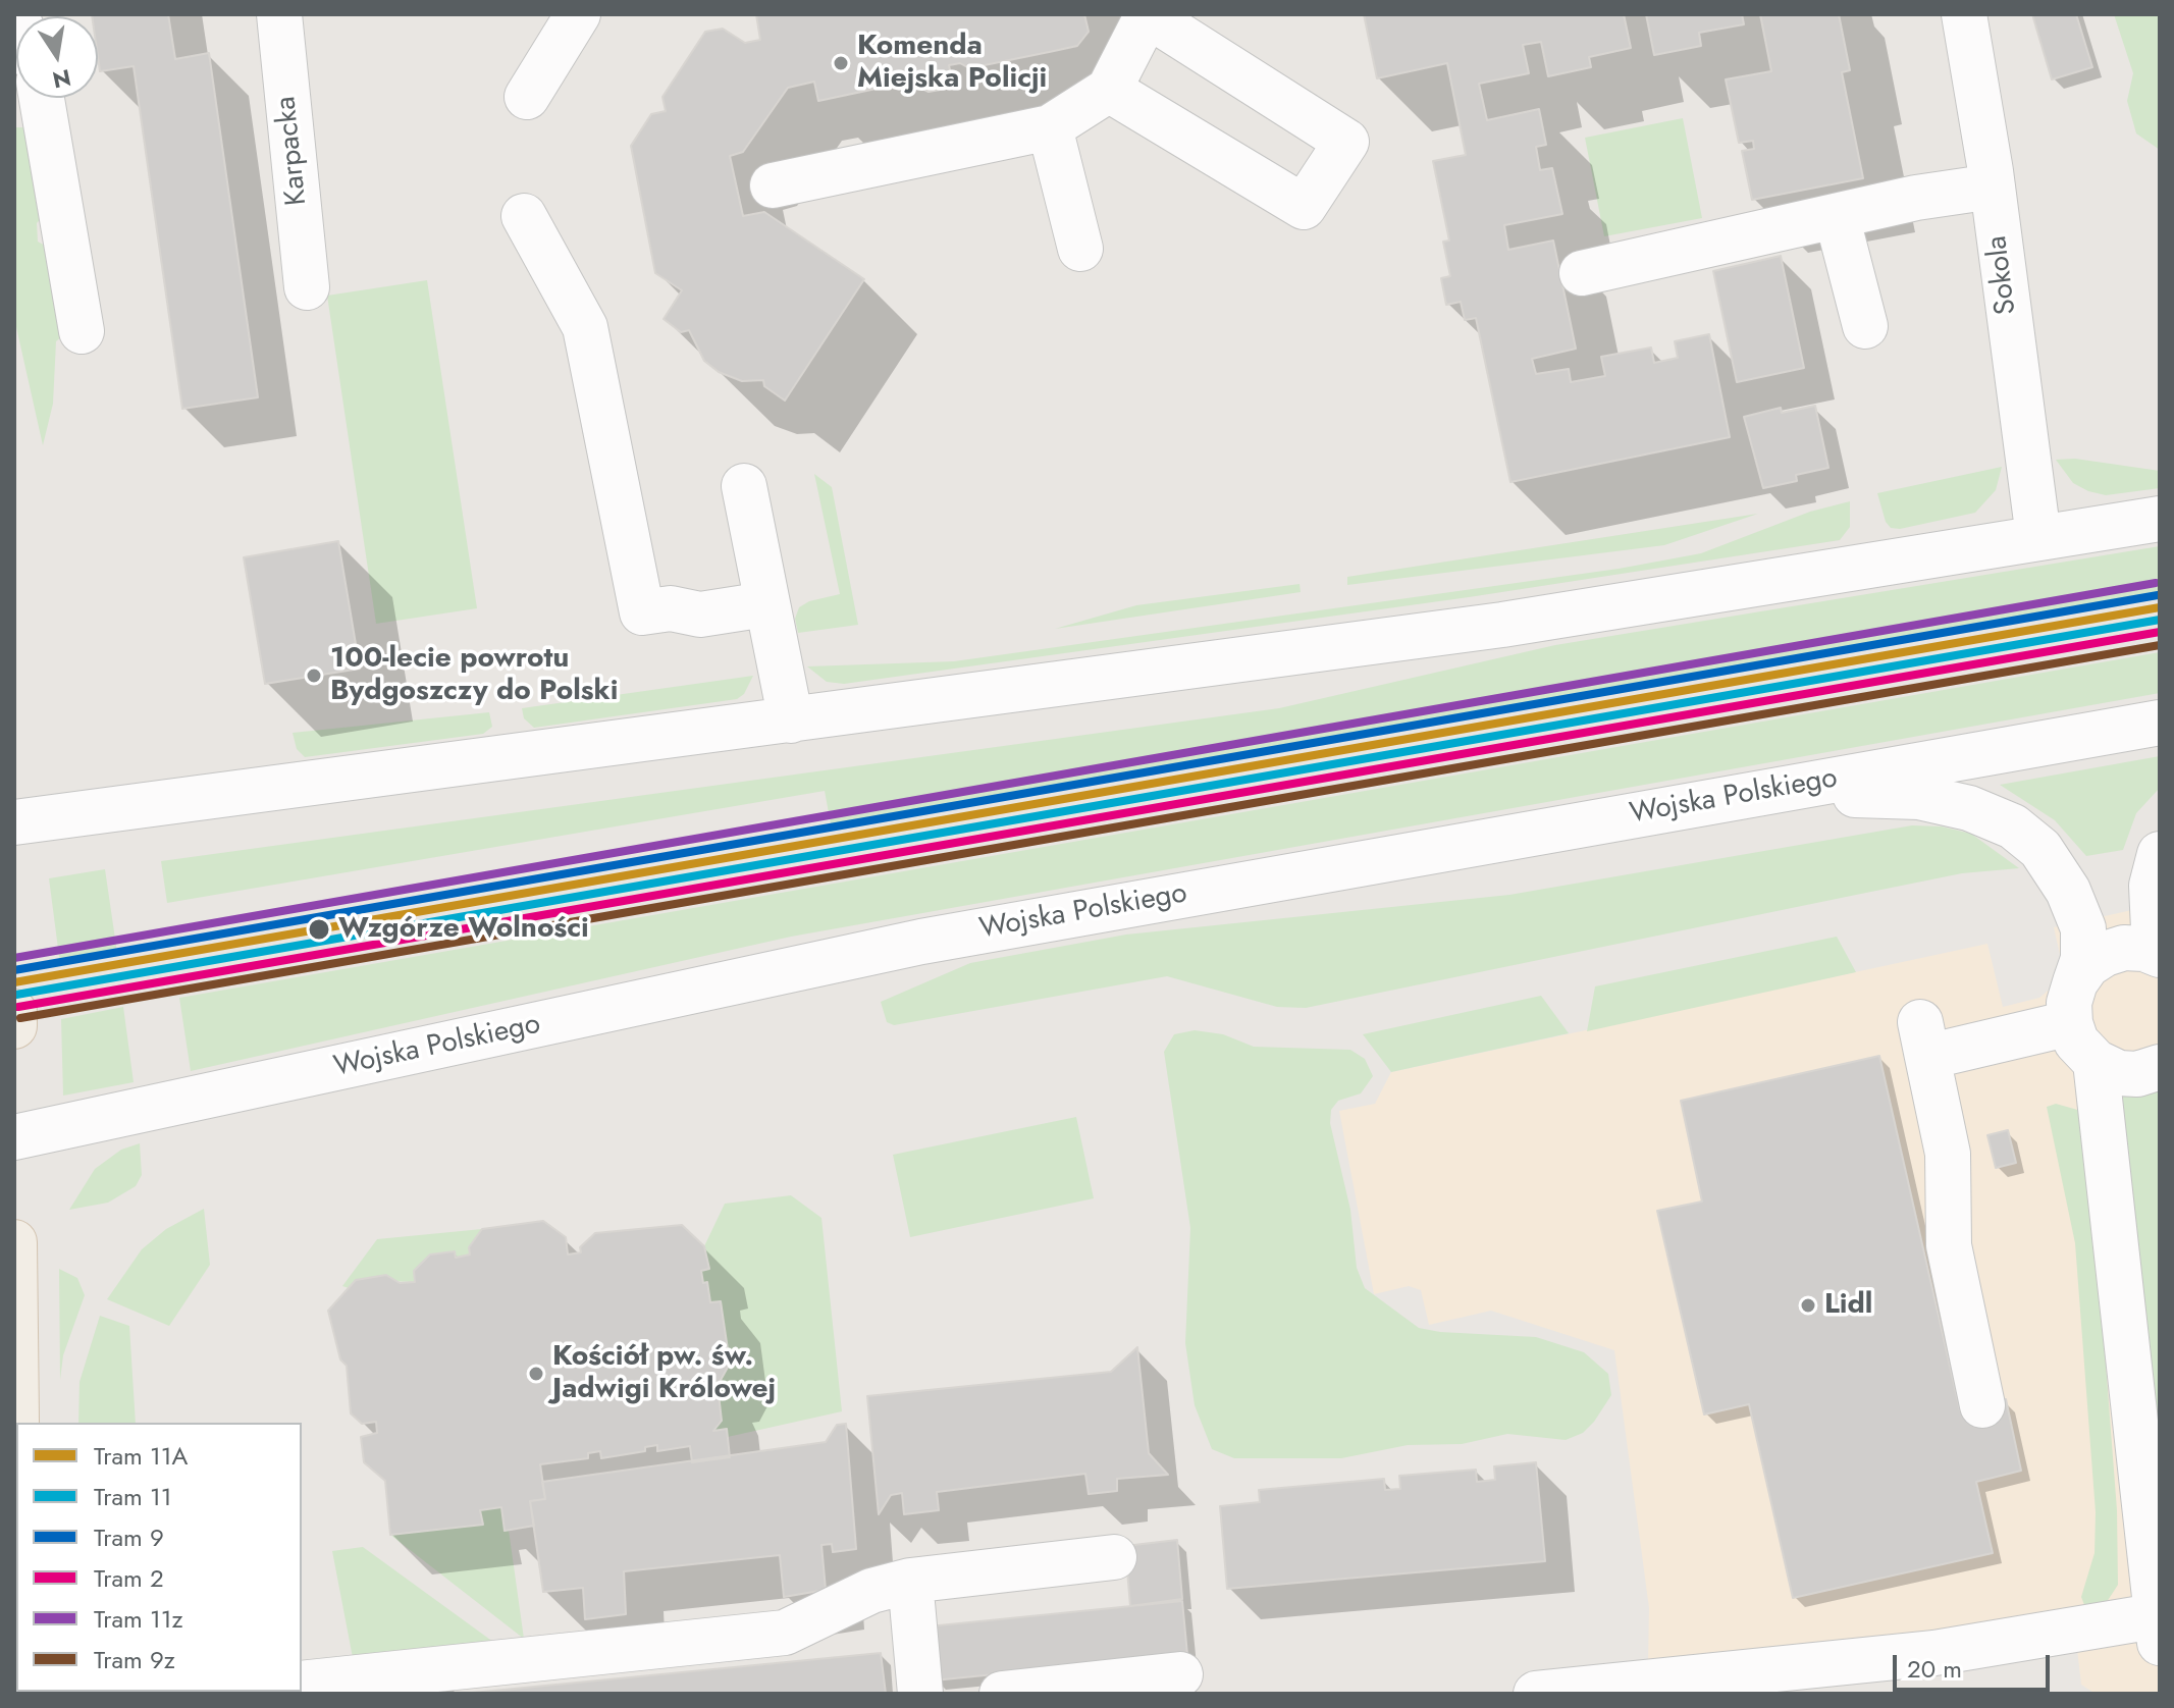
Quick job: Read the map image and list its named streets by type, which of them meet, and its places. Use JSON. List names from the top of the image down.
{
  "streets": {
    "street": ["Karpacka", "Sokola", "Wojska Polskiego"]
  },
  "places": [
    "Komenda Miejska Policji",
    "100-lecie powrotu Bydgoszczy do Polski",
    "Wzgórze Wolności",
    "Lidl",
    "Kościół pw. św. Jadwigi Królowej"
  ],
  "lines": [
    "tram line 11z",
    "tram line 9",
    "tram line 11A",
    "tram line 11",
    "tram line 2",
    "tram line 9z"
  ],
  "legend": [
    "Tram 11A",
    "Tram 11",
    "Tram 9",
    "Tram 2",
    "Tram 11z",
    "Tram 9z"
  ],
  "scale_bar": "20 m",
  "north": "bottom"
}
